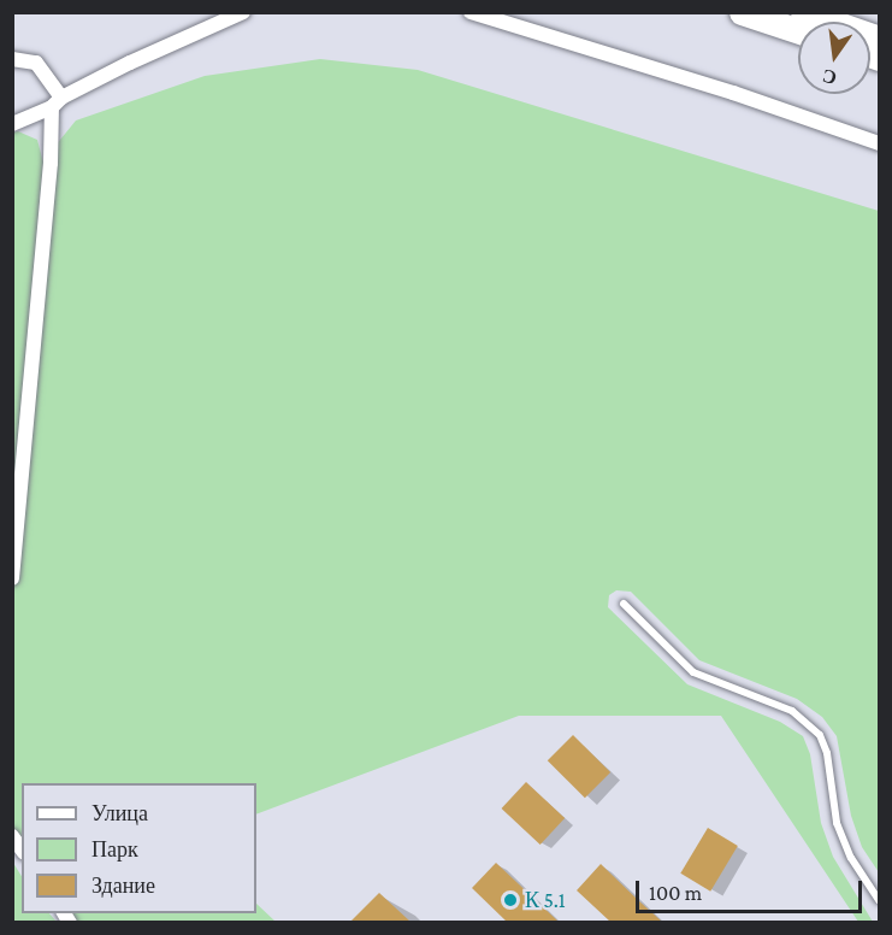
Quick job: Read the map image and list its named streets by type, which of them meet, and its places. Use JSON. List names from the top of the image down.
{
  "places": ["К 5.1"],
  "legend": ["Улица", "Парк", "Здание"],
  "scale_bar": "100 m",
  "north": "bottom"
}
